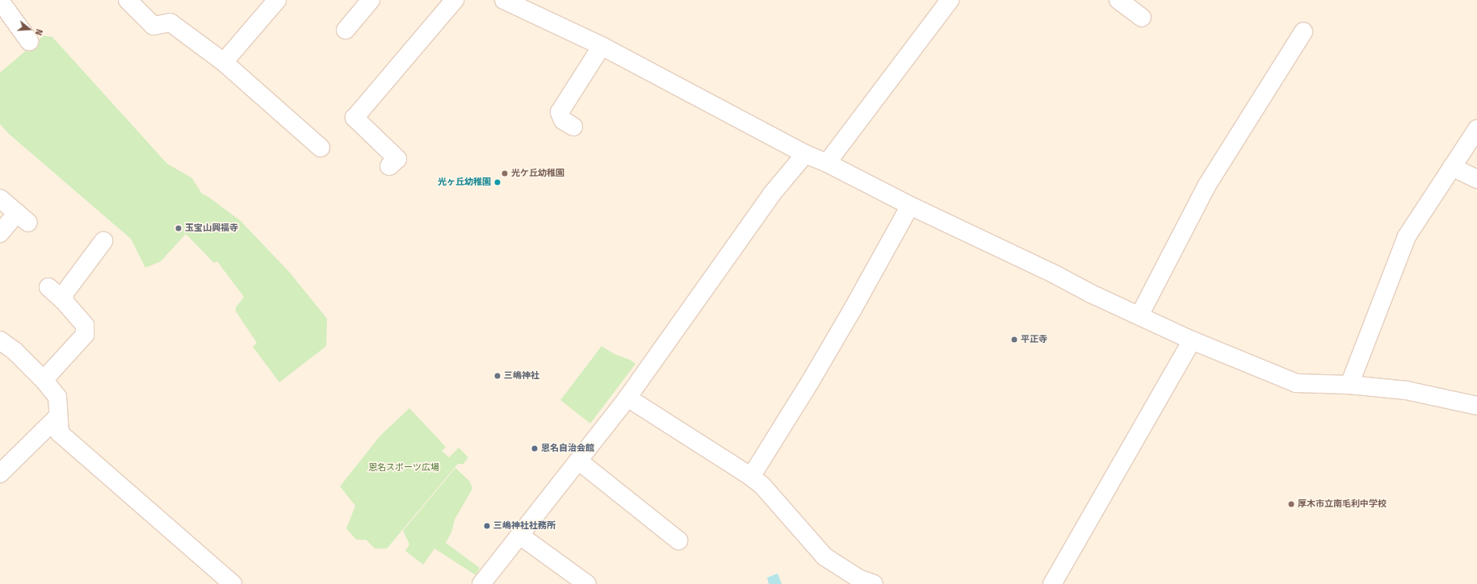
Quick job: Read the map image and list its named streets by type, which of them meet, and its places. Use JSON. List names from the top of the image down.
{
  "parks": ["恩名スポーツ広場"],
  "places": [
    "光ケ丘幼稚園",
    "光ヶ丘幼稚園",
    "玉宝山興福寺",
    "平正寺",
    "三嶋神社",
    "恩名自治会館",
    "厚木市立南毛利中学校",
    "三嶋神社社務所"
  ],
  "north": "right"
}
